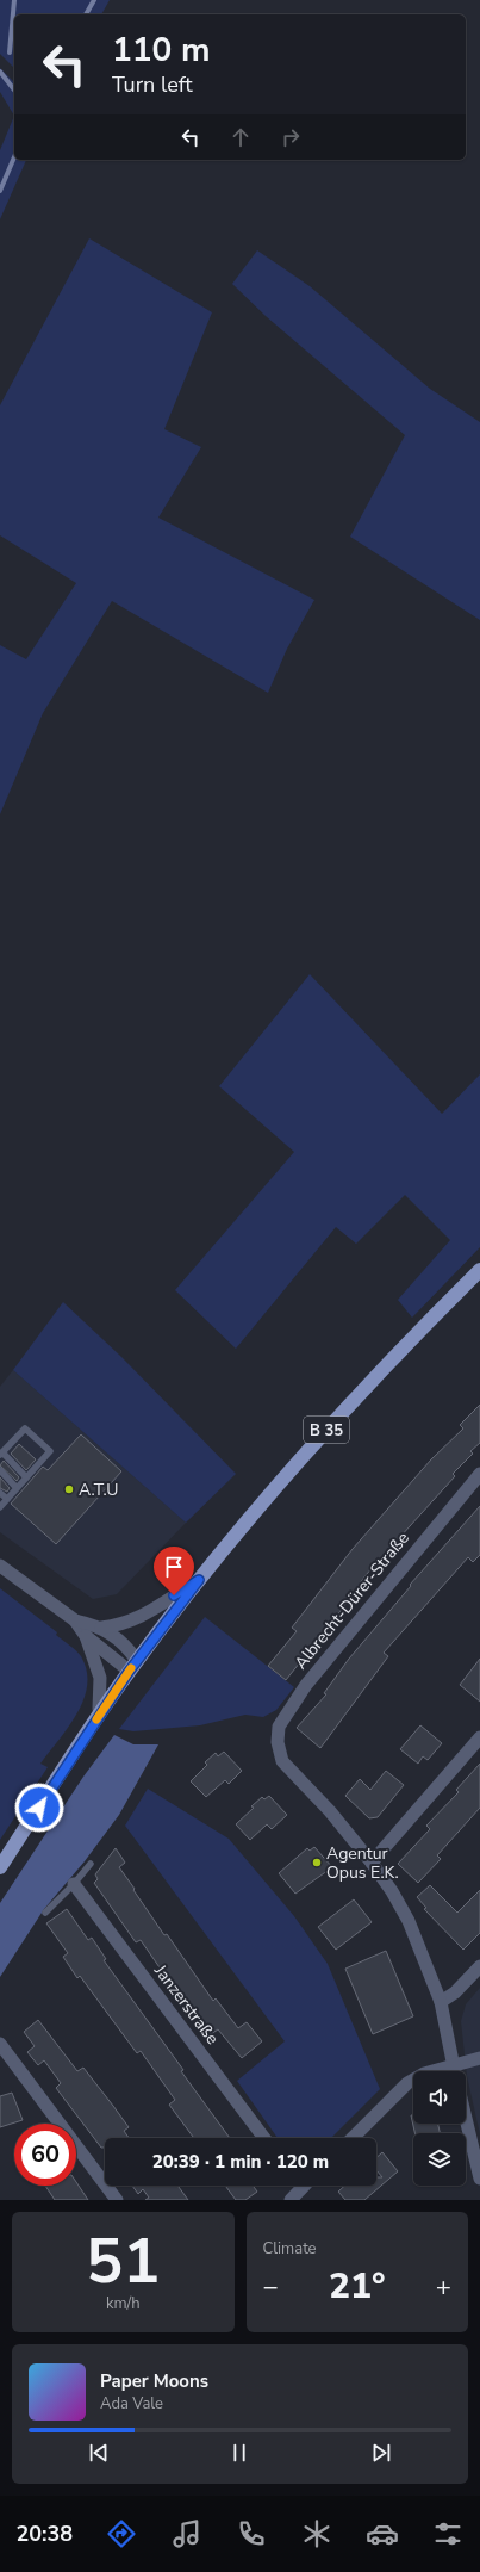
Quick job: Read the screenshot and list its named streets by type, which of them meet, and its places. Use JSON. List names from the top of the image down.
{
  "streets": {
    "main road": ["B 35"],
    "street": ["Albrecht-Dürer-Straße", "Janzerstraße"]
  },
  "places": ["A.T.U", "Agentur Opus E.K."],
  "page": {
    "turn": ["110 m", "Turn left"],
    "limit": "60",
    "trip": "20:39 · 1 min · 120 m",
    "tile": [
      ["51", "km/h"],
      "Climate"
    ],
    "heat": ["−", "21°", "+"],
    "song": ["Paper Moons", "Ada Vale"],
    "tabs": "20:38"
  }
}
